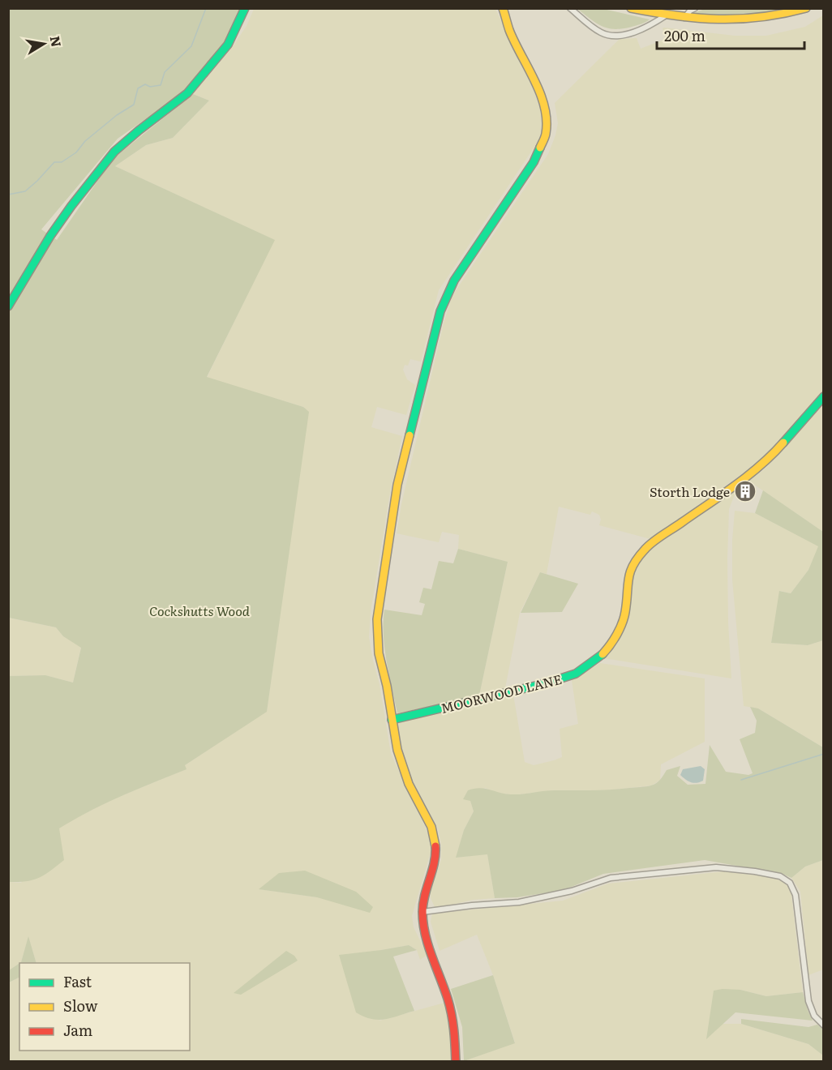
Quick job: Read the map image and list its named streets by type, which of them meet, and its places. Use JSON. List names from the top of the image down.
{
  "streets": {
    "main road": ["MOORWOOD LANE"]
  },
  "parks": ["Cockshutts Wood"],
  "places": {
    "building": ["Storth Lodge"]
  },
  "legend": ["Fast", "Slow", "Jam"],
  "scale_bar": "200 m",
  "north": "right"
}
